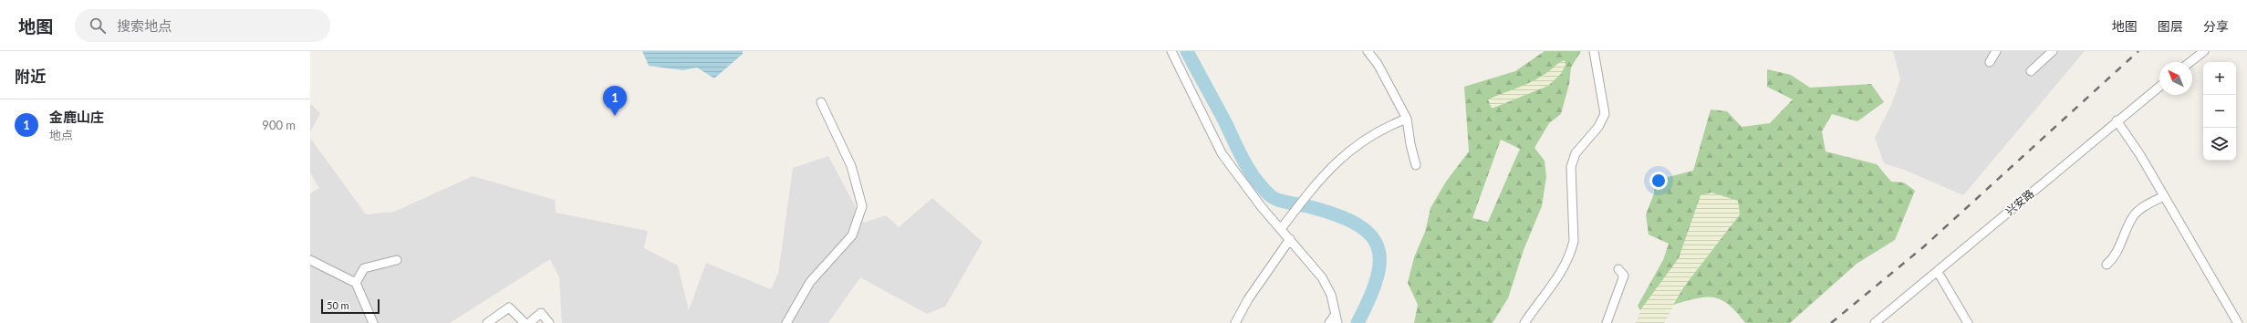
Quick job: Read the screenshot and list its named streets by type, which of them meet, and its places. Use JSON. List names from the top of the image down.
{
  "streets": {
    "street": ["兴安路"]
  },
  "scale_bar": "50 m",
  "north": "top left",
  "page": {
    "header": "地图",
    "search": "搜索地点",
    "nav": ["地图", "图层", "分享"],
    "heading": "附近",
    "map_buttons": ["+", "−"],
    "pins": "1",
    "list": [
      {
        "mark": "1",
        "name": "金鹿山庄",
        "note": "地点",
        "value": "900 m"
      }
    ],
    "scale": "50 m"
  }
}
